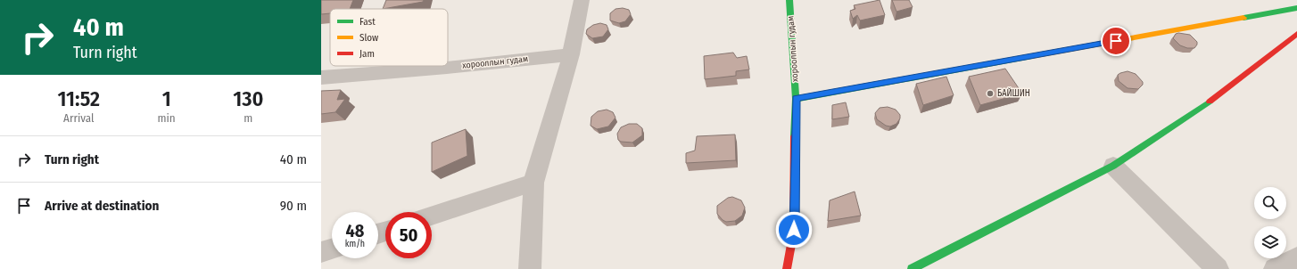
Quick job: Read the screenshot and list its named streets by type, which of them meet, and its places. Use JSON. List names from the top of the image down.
{
  "streets": {
    "street": ["хорооллын гудам"]
  },
  "places": ["БАЙШИН"],
  "legend": ["Fast", "Slow", "Jam"],
  "page": {
    "turn": ["40 m", "Turn right"],
    "eta": [
      "11:52",
      "Arrival",
      "1",
      "min",
      "130",
      "m"
    ],
    "list": [
      {
        "name": "Turn right",
        "value": "40 m"
      },
      {
        "name": "Arrive at destination",
        "value": "90 m"
      }
    ],
    "speed": "48 km/h",
    "limit": "50"
  }
}
